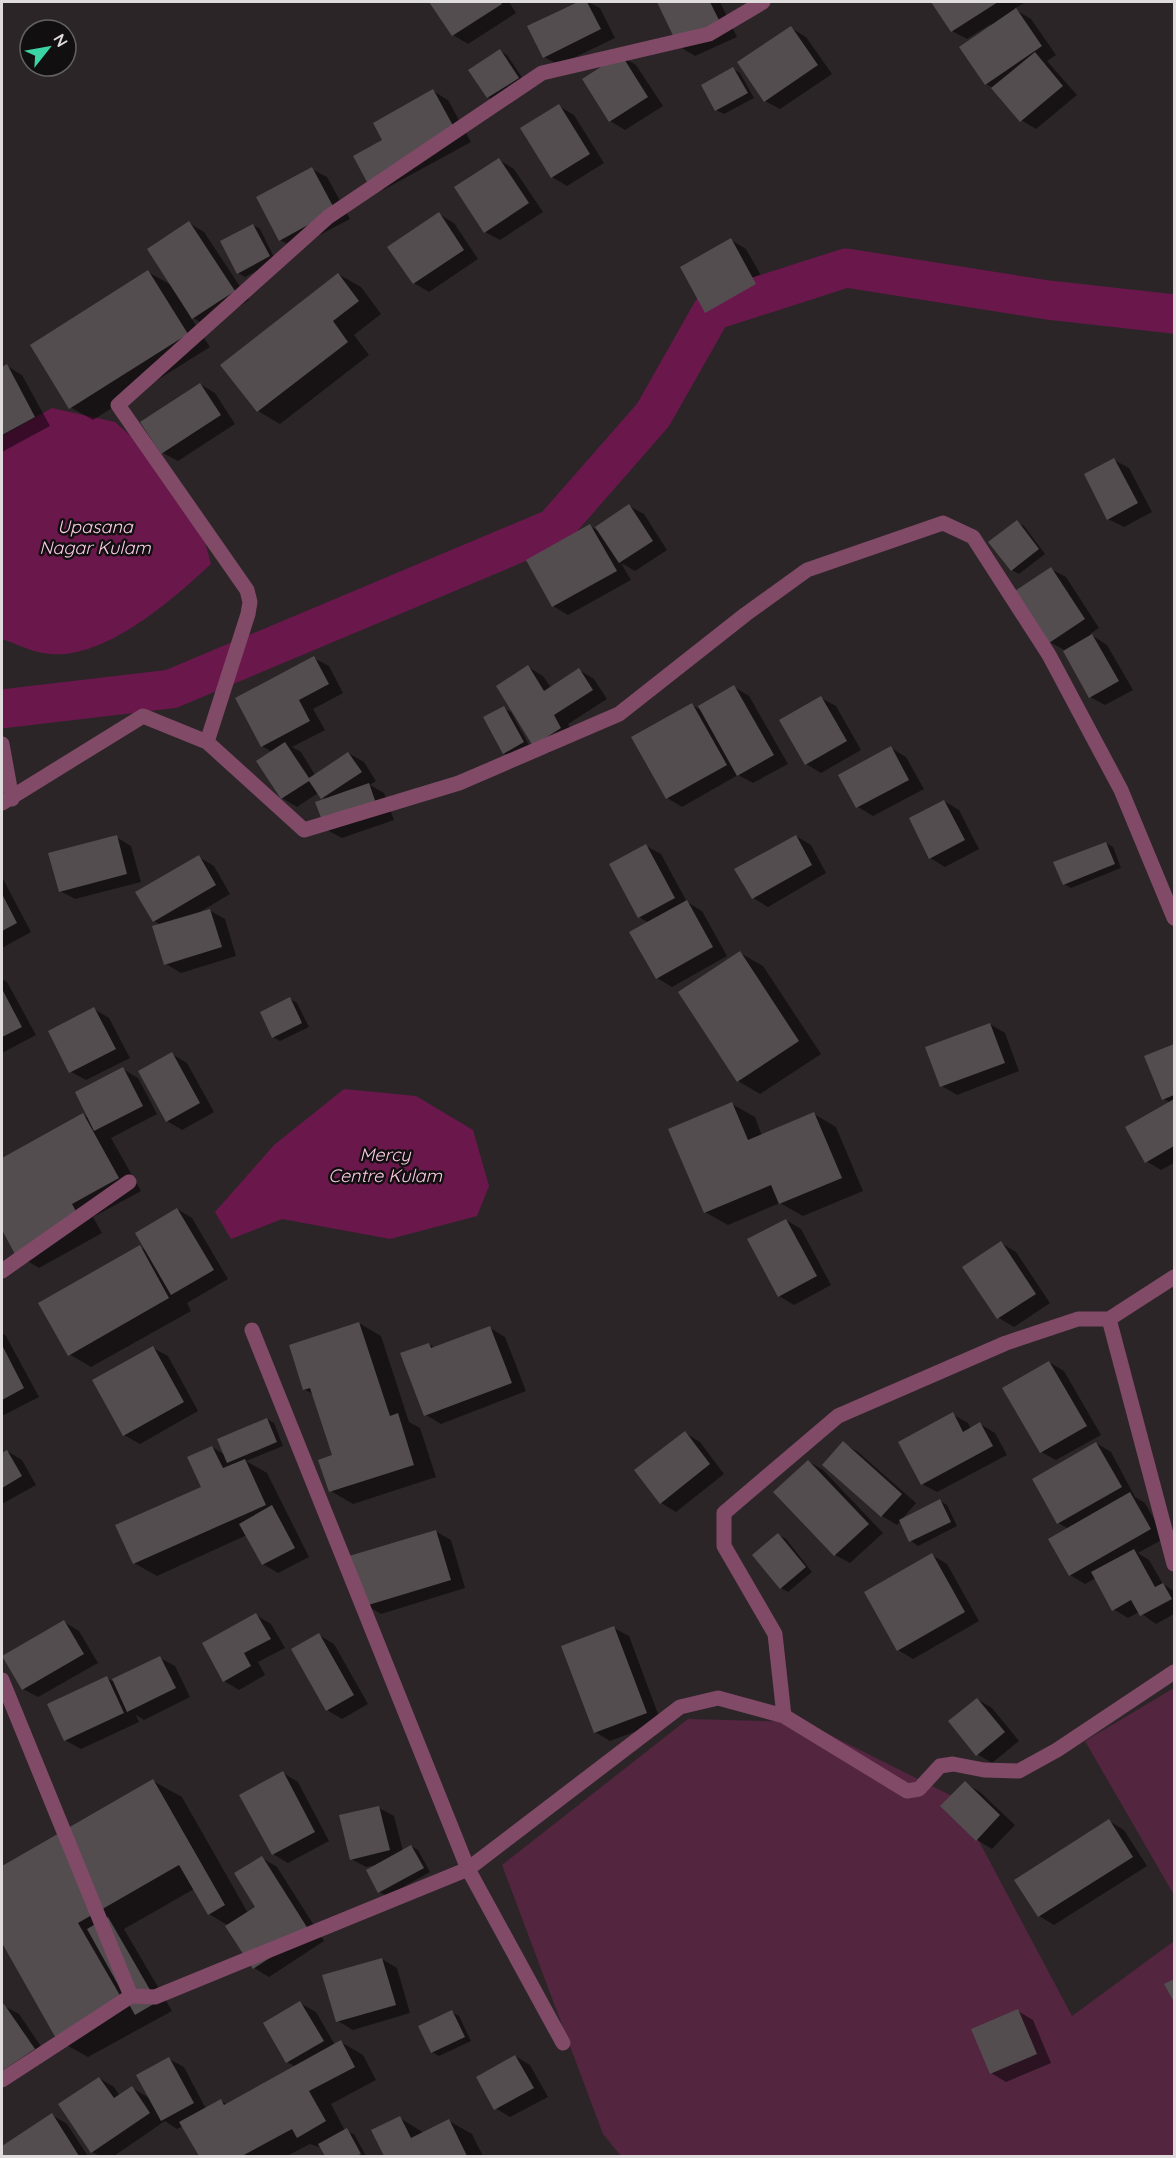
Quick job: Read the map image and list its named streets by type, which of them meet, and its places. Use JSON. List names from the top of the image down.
{
  "water": ["Upasana Nagar Kulam", "Mercy Centre Kulam"],
  "north": "top right"
}
